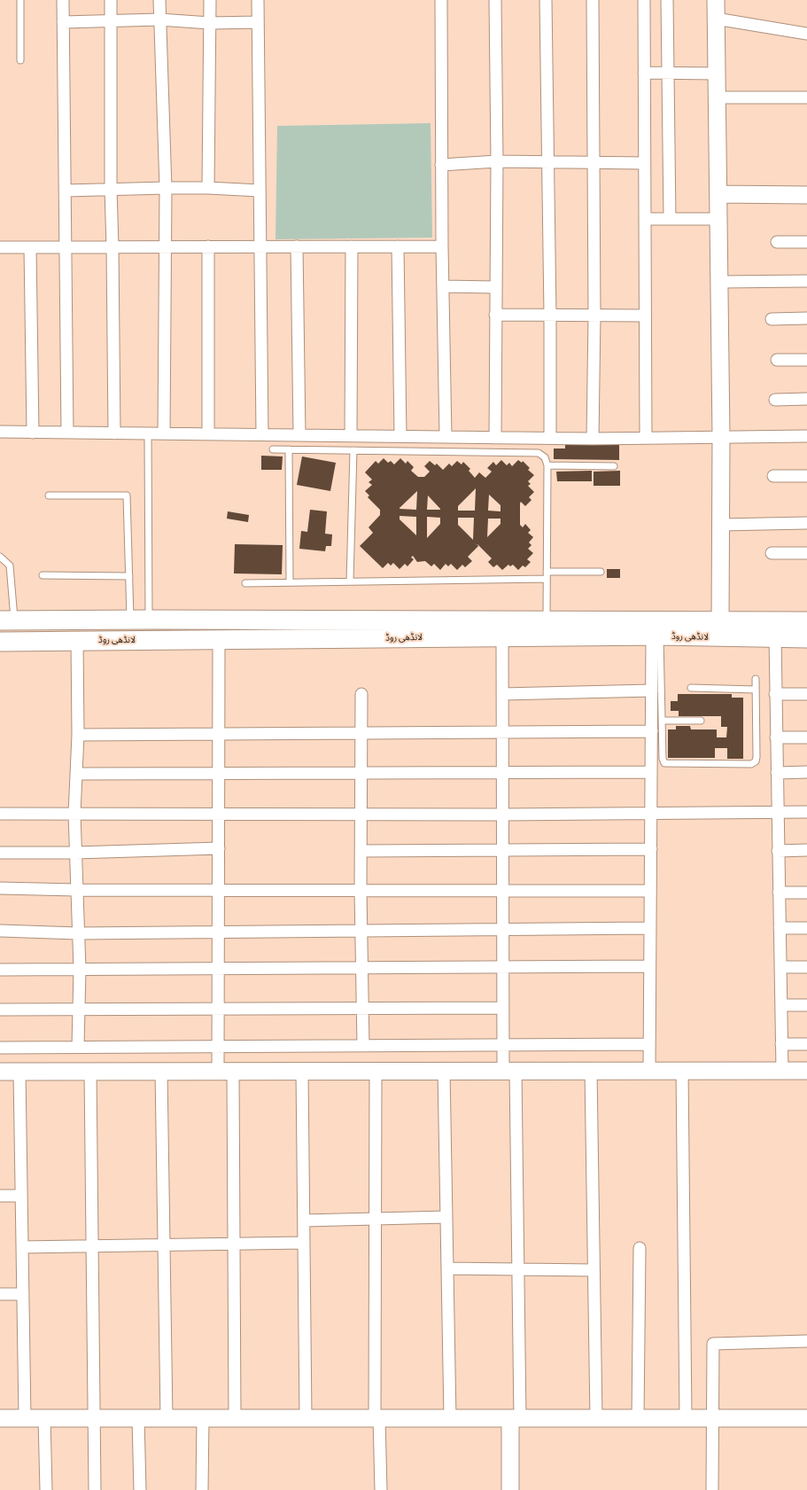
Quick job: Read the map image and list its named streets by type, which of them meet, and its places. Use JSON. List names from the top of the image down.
{
  "streets": {
    "main road": ["لانڈھی روڈ"]
  }
}
